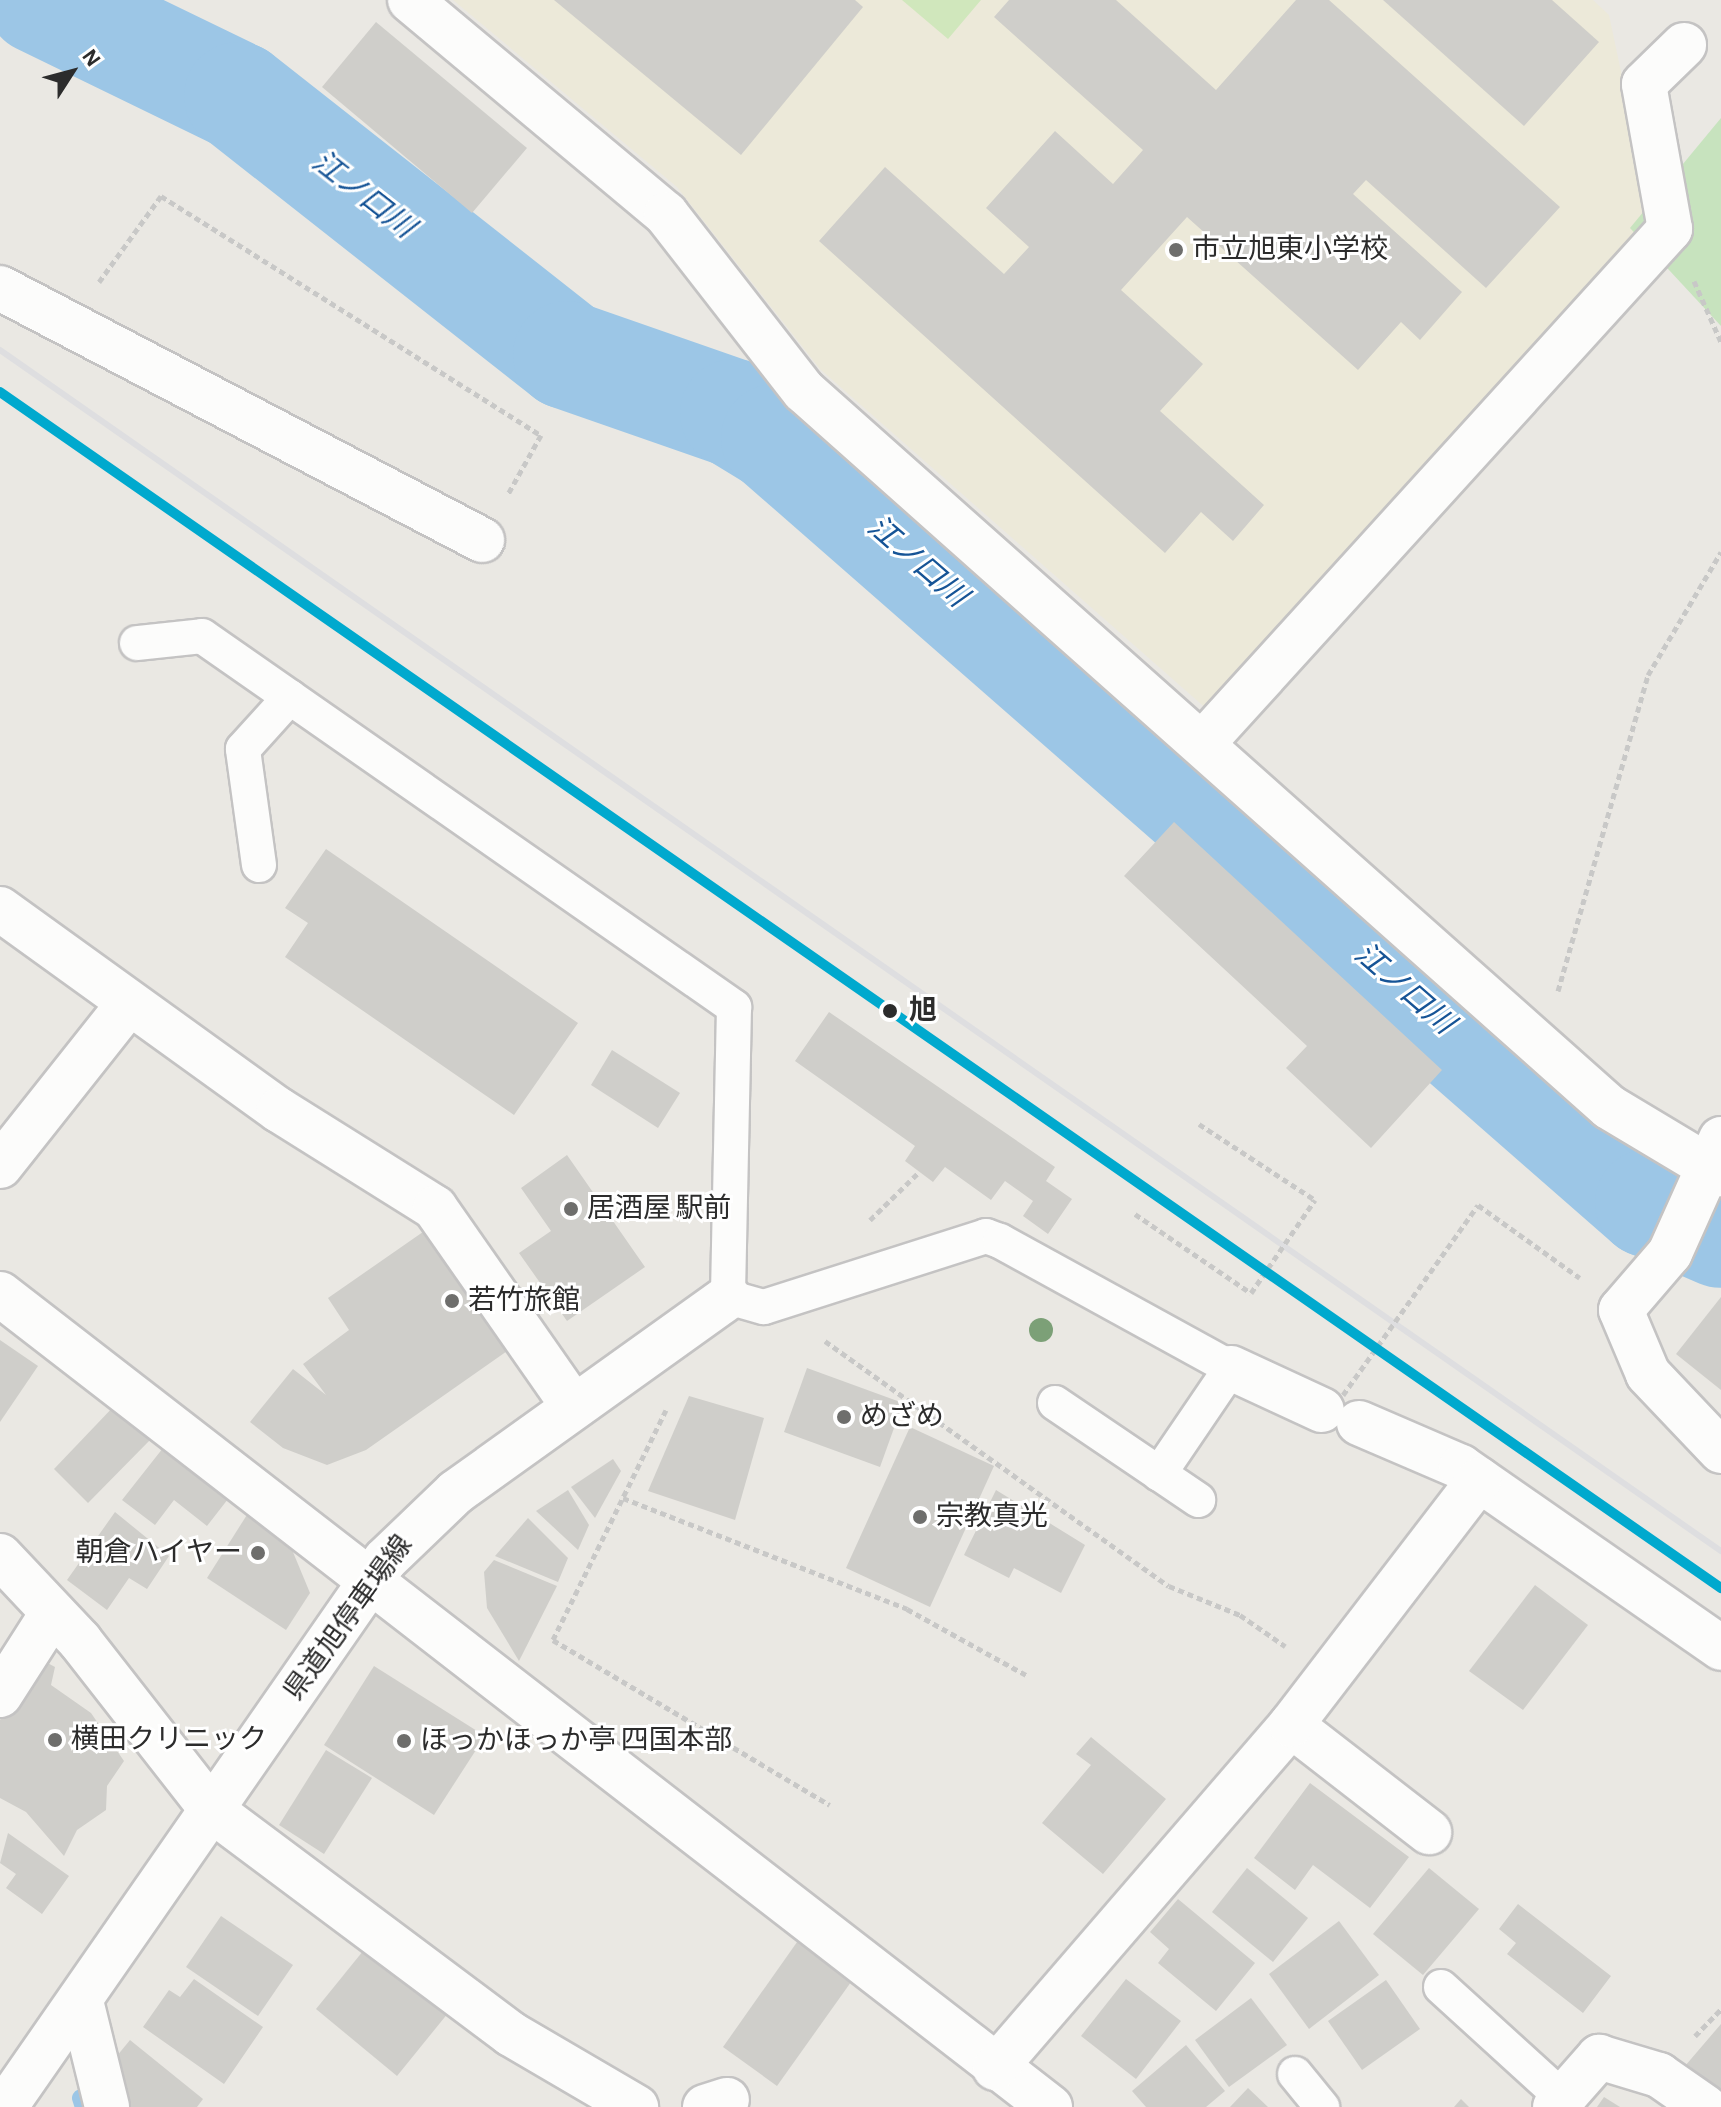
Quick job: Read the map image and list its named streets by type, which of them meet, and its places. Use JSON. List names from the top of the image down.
{
  "streets": {
    "street": ["県道旭停車場線"]
  },
  "water": ["江ノ口川"],
  "places": [
    "市立旭東小学校",
    "旭",
    "居酒屋 駅前",
    "若竹旅館",
    "めざめ",
    "宗教真光",
    "朝倉ハイヤー",
    "横田クリニック",
    "ほっかほっか亭 四国本部"
  ],
  "north": "top right"
}
